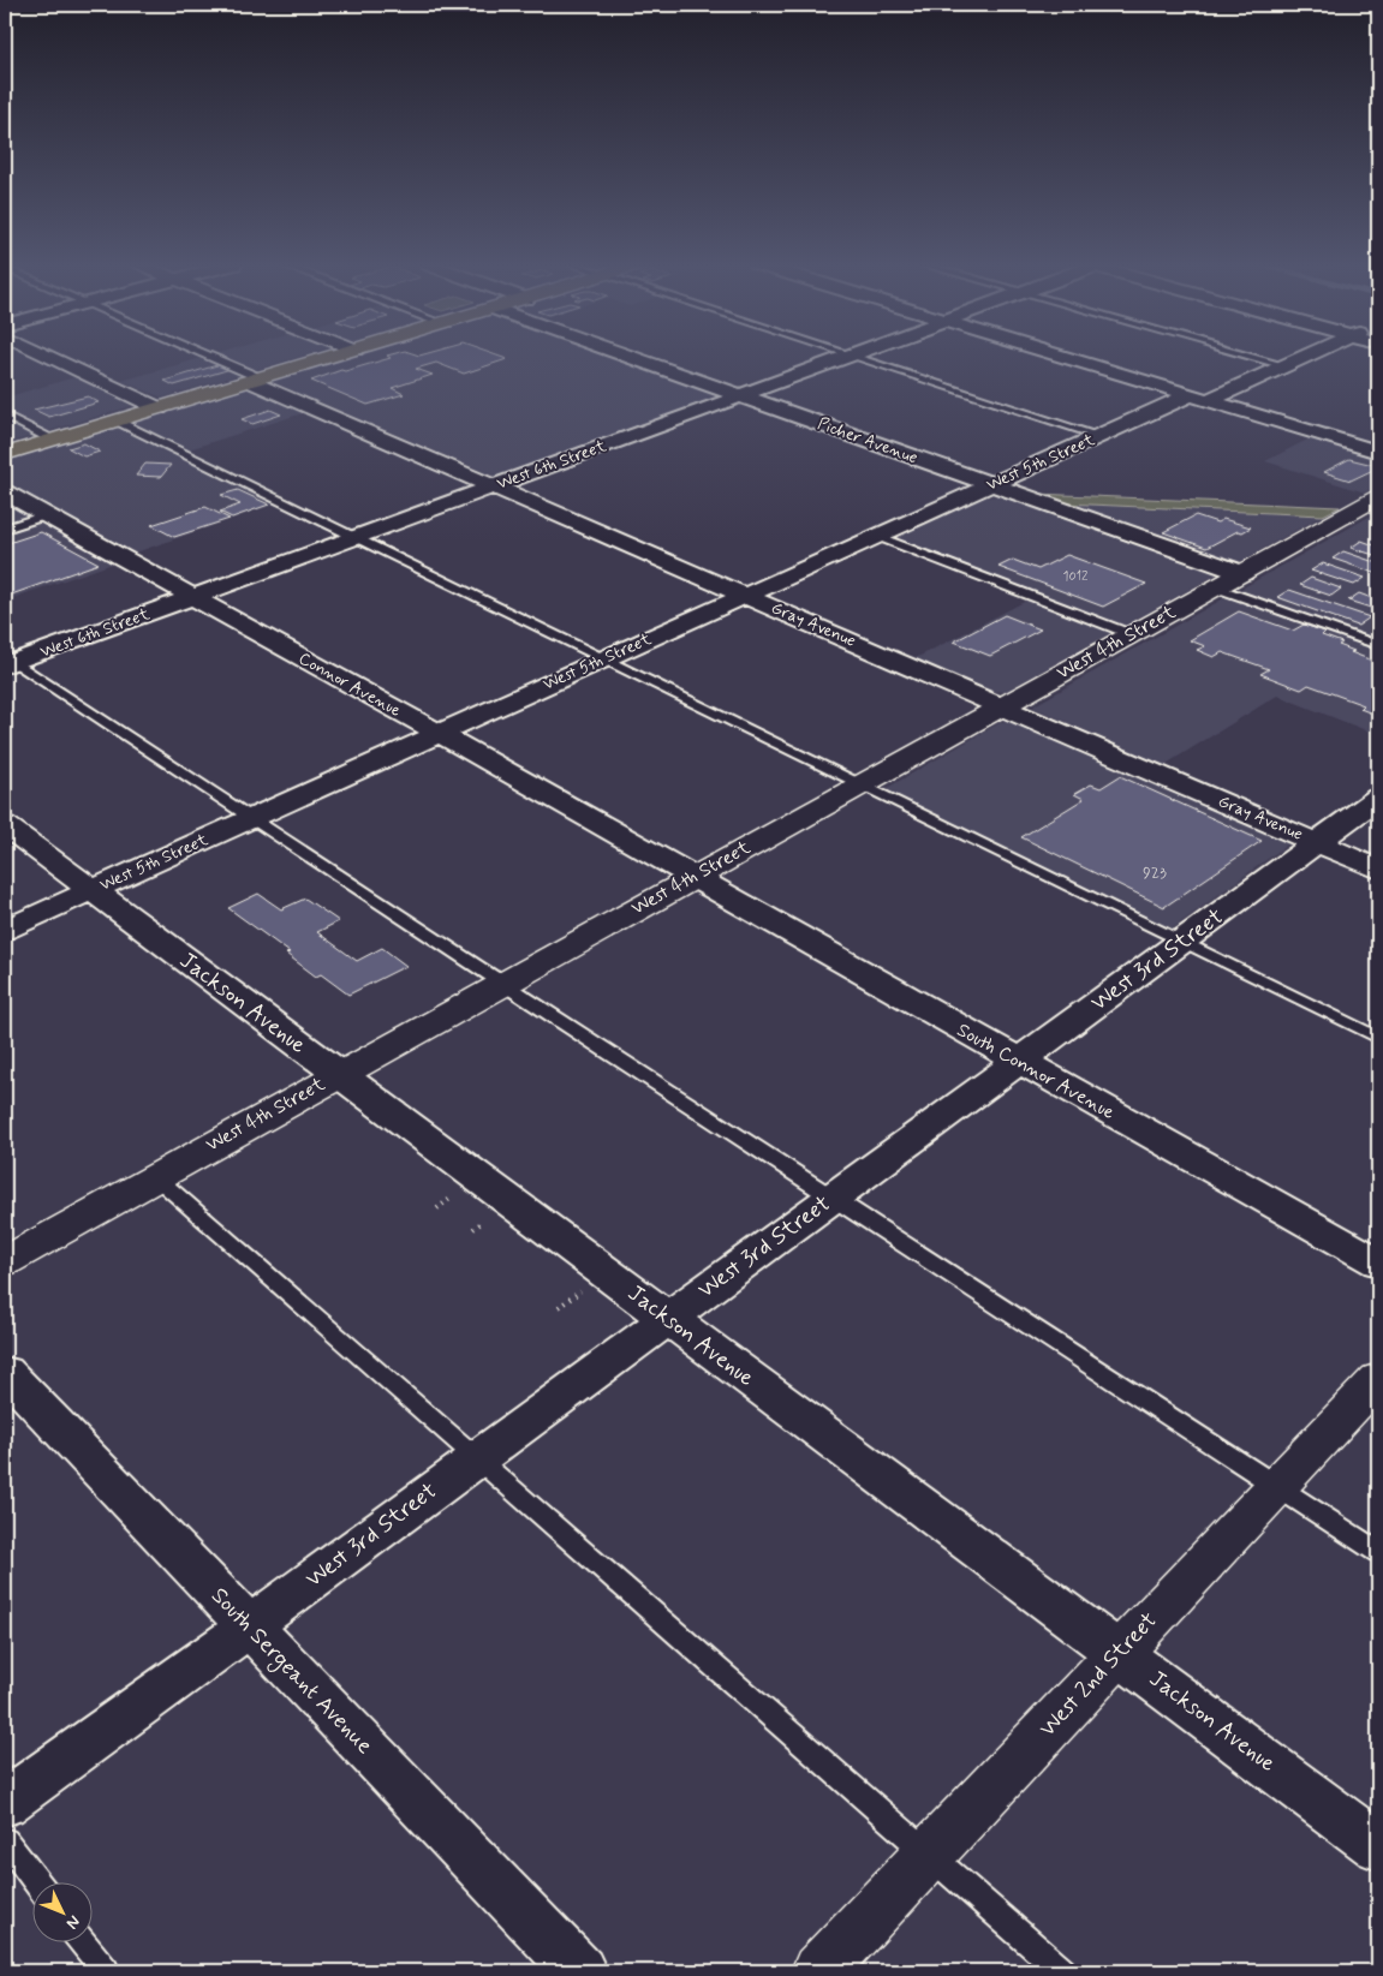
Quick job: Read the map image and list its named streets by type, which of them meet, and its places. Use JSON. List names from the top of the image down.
{
  "streets": {
    "street": [
      "Picher Avenue",
      "West 5th Street",
      "West 6th Street",
      "Gray Avenue",
      "West 4th Street",
      "Connor Avenue",
      "West 3rd Street",
      "Jackson Avenue",
      "South Connor Avenue",
      "South Sergeant Avenue",
      "West 2nd Street"
    ]
  },
  "crossings": [
    ["Picher Avenue", "West 5th Street"],
    ["Picher Avenue", "West 6th Street"],
    ["Picher Avenue", "West 4th Street"],
    ["West 5th Street", "Gray Avenue"],
    ["West 5th Street", "Connor Avenue"],
    ["West 5th Street", "Jackson Avenue"],
    ["West 6th Street", "Gray Avenue"],
    ["West 6th Street", "Connor Avenue"],
    ["Gray Avenue", "West 4th Street"],
    ["Gray Avenue", "West 3rd Street"],
    ["West 4th Street", "Connor Avenue"],
    ["West 4th Street", "Jackson Avenue"],
    ["West 4th Street", "South Connor Avenue"],
    ["Connor Avenue", "South Connor Avenue"],
    ["West 3rd Street", "Jackson Avenue"],
    ["West 3rd Street", "South Connor Avenue"],
    ["West 3rd Street", "South Sergeant Avenue"],
    ["Jackson Avenue", "West 2nd Street"]
  ],
  "house_numbers": ["1012", "923"],
  "north": "bottom right"
}
